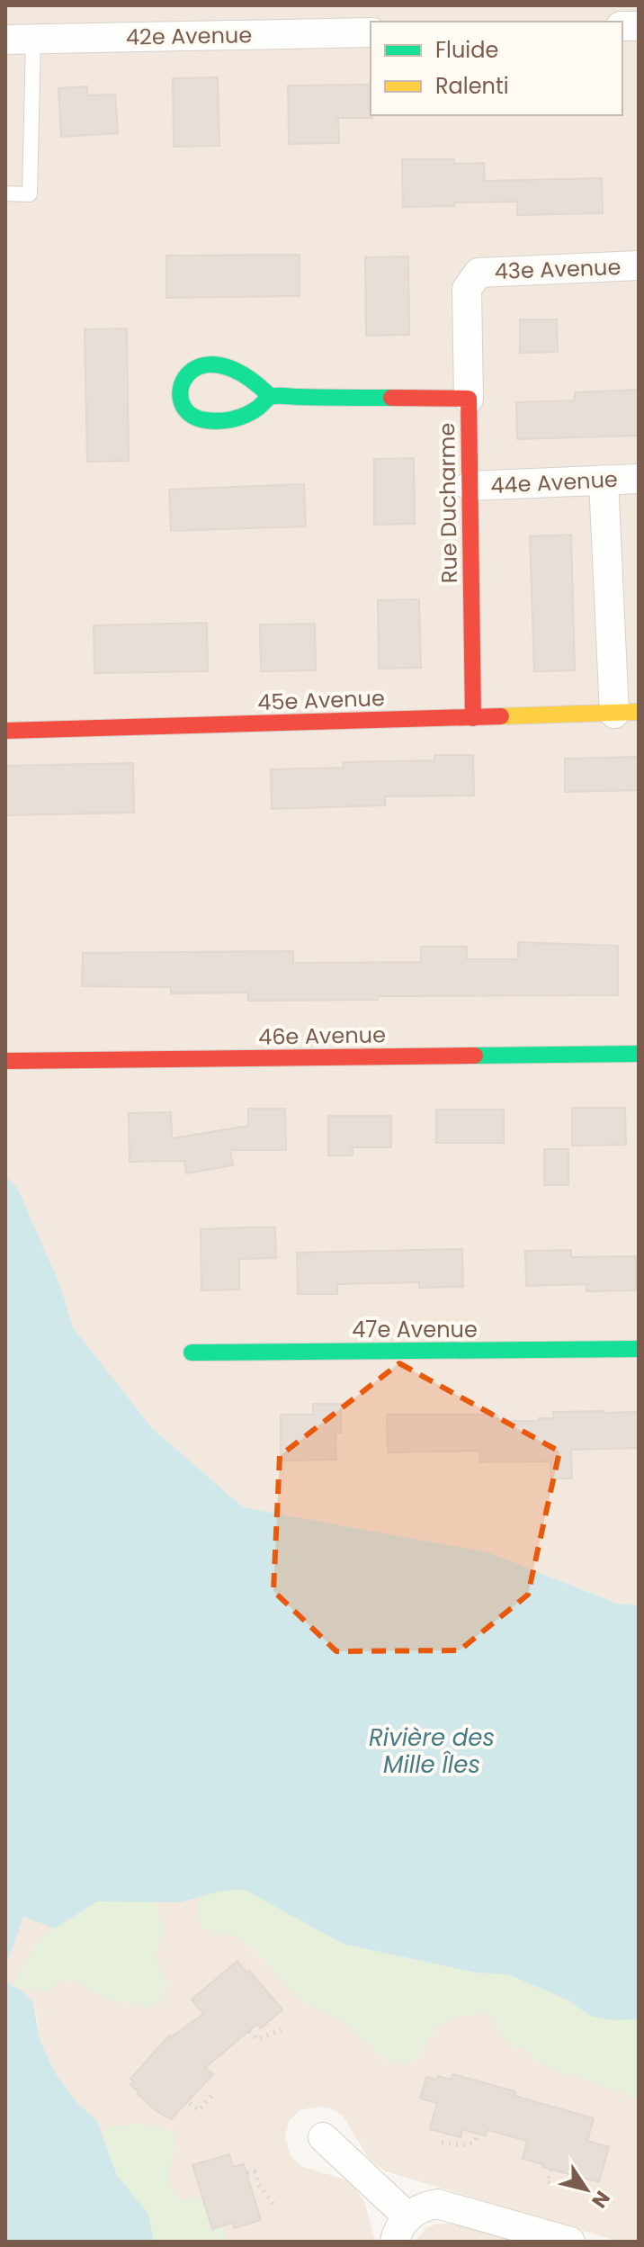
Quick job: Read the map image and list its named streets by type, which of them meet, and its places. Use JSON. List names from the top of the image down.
{
  "streets": {
    "street": [
      "42e Avenue",
      "43e Avenue",
      "44e Avenue",
      "Rue Ducharme",
      "45e Avenue",
      "46e Avenue",
      "47e Avenue"
    ]
  },
  "crossings": [
    ["43e Avenue", "Rue Ducharme"],
    ["44e Avenue", "Rue Ducharme"],
    ["Rue Ducharme", "45e Avenue"]
  ],
  "water": ["Rivière des Mille Îles"],
  "legend": ["Fluide", "Ralenti"],
  "north": "bottom right"
}
